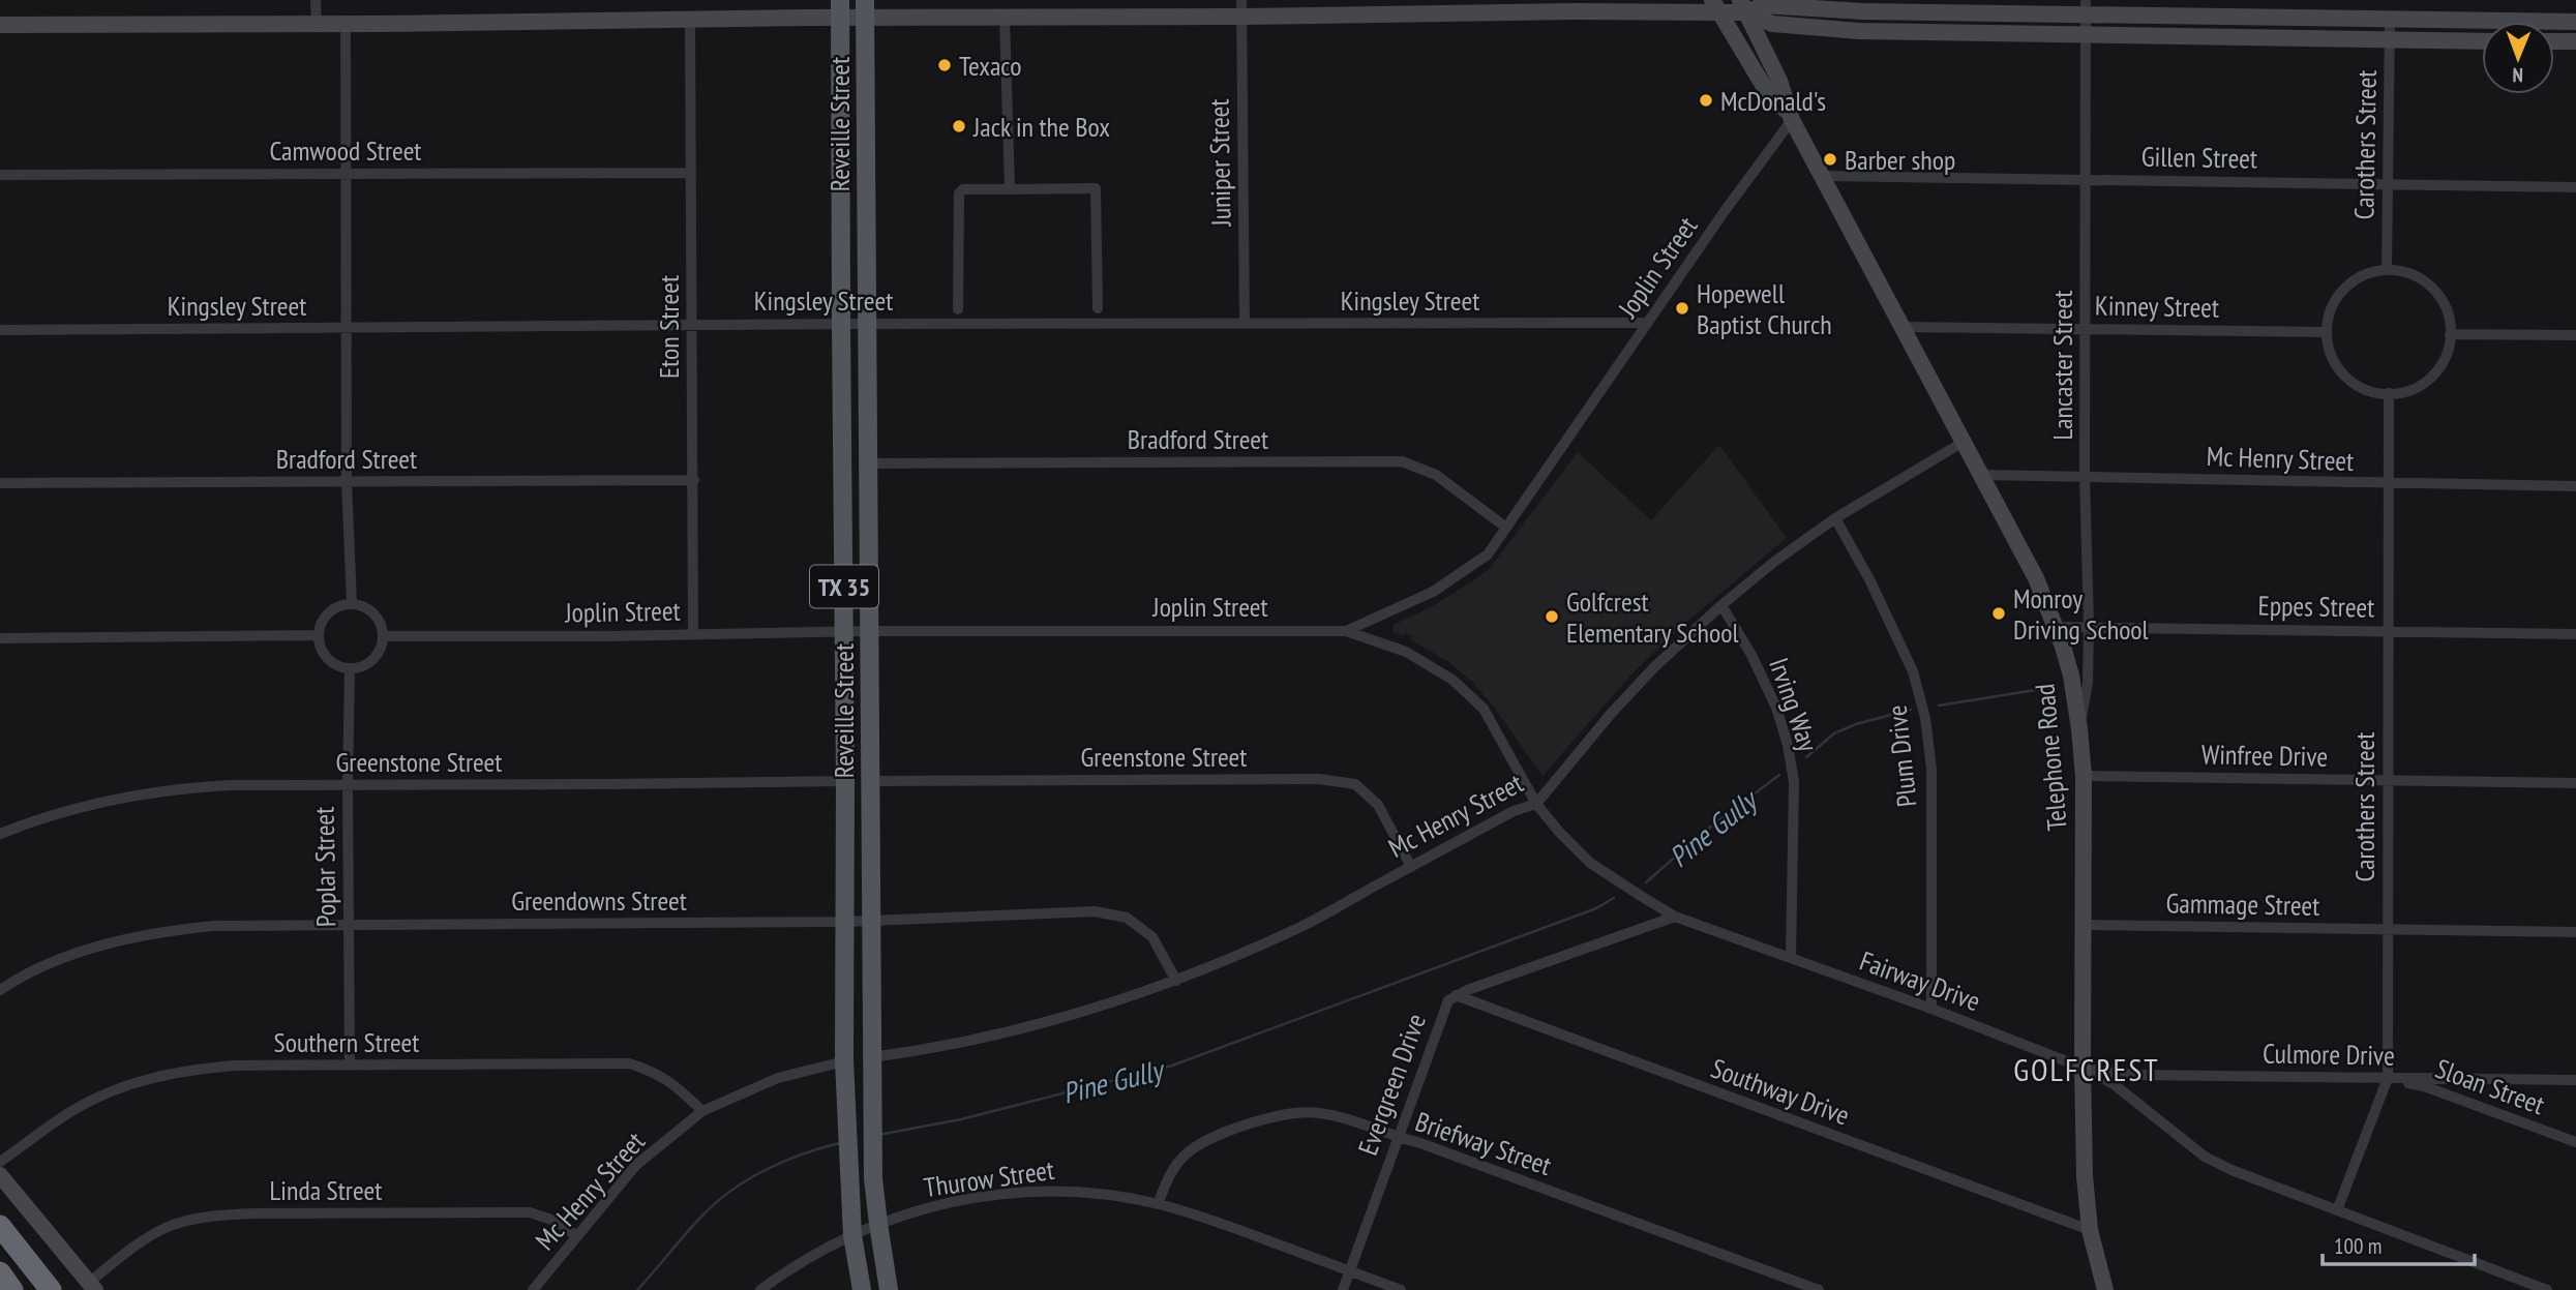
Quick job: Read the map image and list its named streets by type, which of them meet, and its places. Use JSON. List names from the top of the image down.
{
  "streets": {
    "main road": ["Reveille Street", "TX 35", "Telephone Road"],
    "street": [
      "Carothers Street",
      "Camwood Street",
      "Gillen Street",
      "Juniper Street",
      "Joplin Street",
      "Kingsley Street",
      "Kinney Street",
      "Eton Street",
      "Lancaster Street",
      "Bradford Street",
      "Mc Henry Street",
      "Eppes Street",
      "Irving Way",
      "Winfree Drive",
      "Greenstone Street",
      "Plum Drive",
      "Poplar Street",
      "Greendowns Street",
      "Gammage Street",
      "Fairway Drive",
      "Southern Street",
      "Culmore Drive",
      "Evergreen Drive",
      "Sloan Street",
      "Southway Drive",
      "Briefway Street",
      "Thurow Street",
      "Linda Street"
    ]
  },
  "crossings": [
    ["Reveille Street", "Joplin Street"],
    ["Reveille Street", "Kingsley Street"],
    ["Reveille Street", "Bradford Street"],
    ["Reveille Street", "Mc Henry Street"],
    ["Reveille Street", "Greenstone Street"],
    ["Reveille Street", "Greendowns Street"],
    ["Reveille Street", "Thurow Street"],
    ["Carothers Street", "Gillen Street"],
    ["Carothers Street", "Kinney Street"],
    ["Carothers Street", "Mc Henry Street"],
    ["Carothers Street", "Eppes Street"],
    ["Carothers Street", "Winfree Drive"],
    ["Carothers Street", "Gammage Street"],
    ["Carothers Street", "Fairway Drive"],
    ["Carothers Street", "Culmore Drive"],
    ["Carothers Street", "Sloan Street"],
    ["Camwood Street", "Eton Street"],
    ["Gillen Street", "Lancaster Street"],
    ["Gillen Street", "Telephone Road"],
    ["Juniper Street", "Kingsley Street"],
    ["Joplin Street", "Kingsley Street"],
    ["Joplin Street", "Eton Street"],
    ["Joplin Street", "Bradford Street"],
    ["Joplin Street", "Telephone Road"],
    ["Joplin Street", "Poplar Street"],
    ["Joplin Street", "Fairway Drive"],
    ["Kingsley Street", "Eton Street"],
    ["Kinney Street", "Lancaster Street"],
    ["Kinney Street", "Telephone Road"],
    ["Eton Street", "Bradford Street"],
    ["Lancaster Street", "Mc Henry Street"],
    ["Lancaster Street", "Eppes Street"],
    ["Lancaster Street", "Telephone Road"],
    ["Mc Henry Street", "Irving Way"],
    ["Mc Henry Street", "Greenstone Street"],
    ["Mc Henry Street", "Plum Drive"],
    ["Mc Henry Street", "Telephone Road"],
    ["Mc Henry Street", "Greendowns Street"],
    ["Mc Henry Street", "Fairway Drive"],
    ["Mc Henry Street", "Southern Street"],
    ["Mc Henry Street", "Linda Street"],
    ["Eppes Street", "Telephone Road"],
    ["Irving Way", "Fairway Drive"],
    ["Winfree Drive", "Telephone Road"],
    ["Greenstone Street", "Poplar Street"],
    ["Plum Drive", "Fairway Drive"],
    ["Telephone Road", "Gammage Street"],
    ["Telephone Road", "Fairway Drive"],
    ["Telephone Road", "Culmore Drive"],
    ["Telephone Road", "Southway Drive"],
    ["Poplar Street", "Greendowns Street"],
    ["Poplar Street", "Southern Street"],
    ["Fairway Drive", "Culmore Drive"],
    ["Fairway Drive", "Evergreen Drive"],
    ["Culmore Drive", "Sloan Street"],
    ["Evergreen Drive", "Southway Drive"],
    ["Evergreen Drive", "Briefway Street"],
    ["Evergreen Drive", "Thurow Street"],
    ["Briefway Street", "Thurow Street"]
  ],
  "districts": ["GOLFCREST"],
  "water": ["Pine Gully"],
  "places": [
    "Texaco",
    "McDonald's",
    "Jack in the Box",
    "Barber shop",
    "Hopewell Baptist Church",
    "Monroy Driving School",
    "Golfcrest Elementary School"
  ],
  "scale_bar": "100 m",
  "north": "bottom"
}
